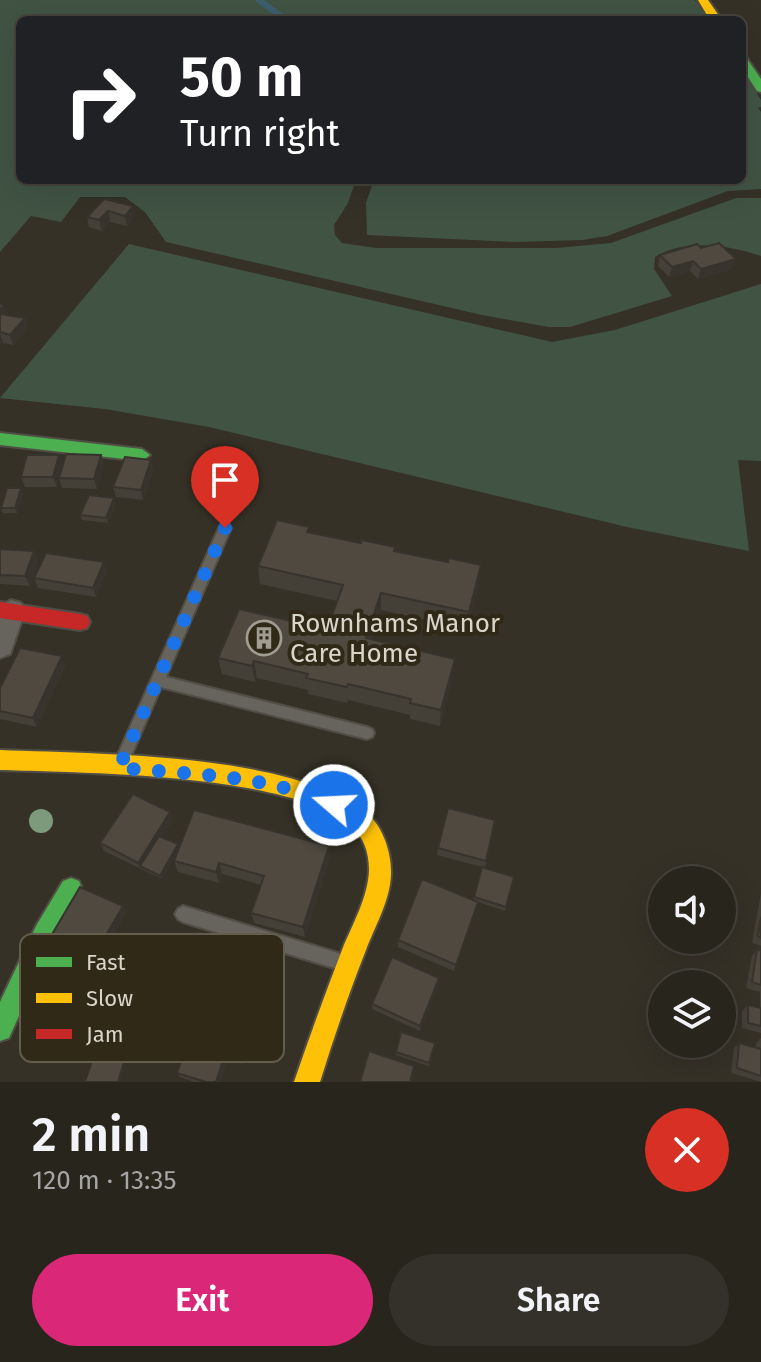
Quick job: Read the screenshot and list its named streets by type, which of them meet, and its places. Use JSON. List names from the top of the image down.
{
  "places": {
    "building": ["Rownhams Manor Care Home"]
  },
  "legend": ["Fast", "Slow", "Jam"],
  "page": {
    "turn": ["50 m", "Turn right"],
    "heading": ["2 min", "120 m · 13:35"],
    "buttons": ["Exit", "Share"]
  }
}
